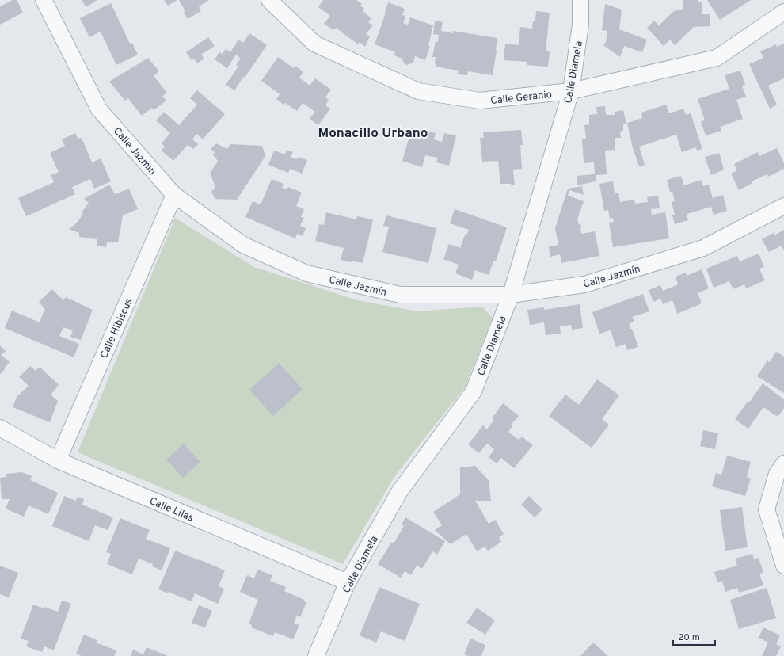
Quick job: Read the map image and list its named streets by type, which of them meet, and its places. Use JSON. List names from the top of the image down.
{
  "streets": {
    "street": [
      "Calle Diamela",
      "Calle Geranio",
      "Calle Jazmín",
      "Calle Hibiscus",
      "Calle Lilas"
    ]
  },
  "crossings": [
    ["Calle Diamela", "Calle Geranio"],
    ["Calle Diamela", "Calle Jazmín"],
    ["Calle Diamela", "Calle Lilas"],
    ["Calle Jazmín", "Calle Hibiscus"],
    ["Calle Hibiscus", "Calle Lilas"]
  ],
  "districts": ["Monacillo Urbano"],
  "scale_bar": "20 m"
}
